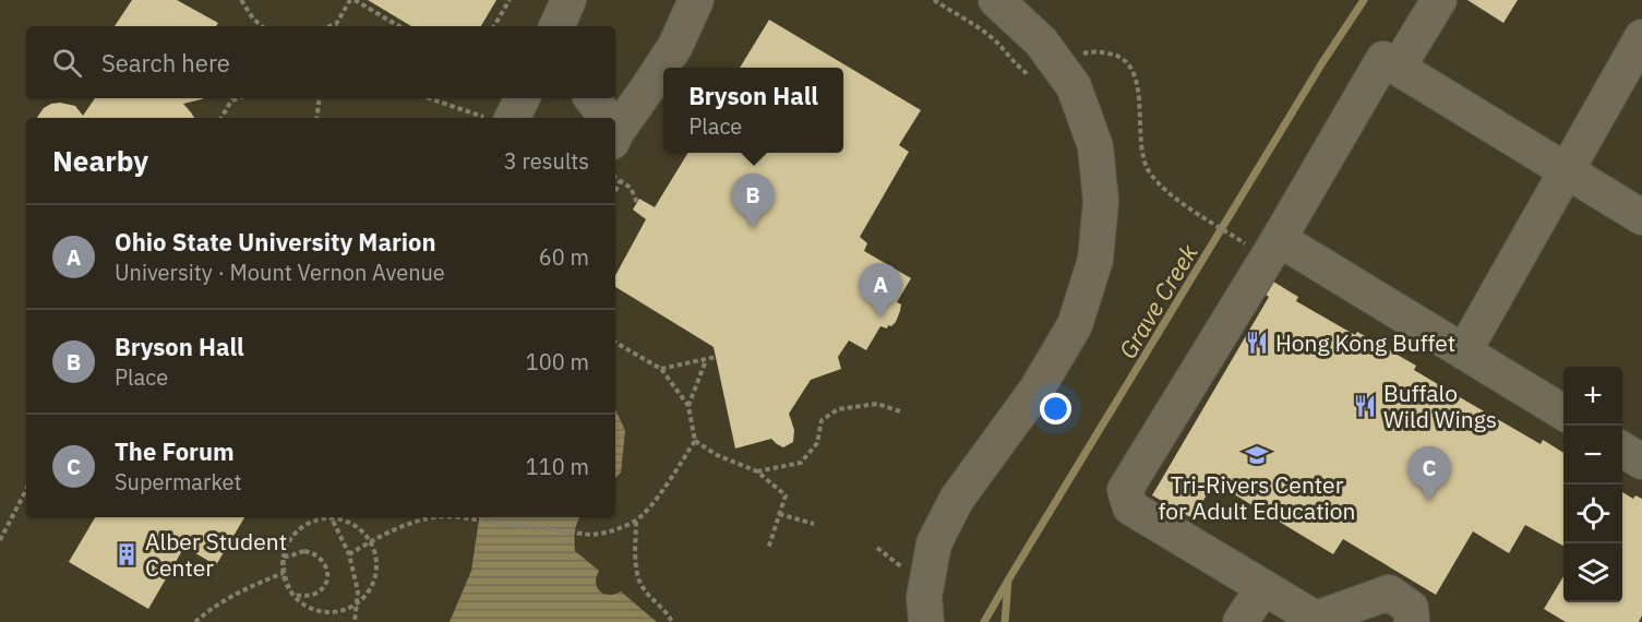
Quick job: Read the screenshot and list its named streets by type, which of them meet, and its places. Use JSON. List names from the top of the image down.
{
  "water": ["Grave Creek"],
  "places": {
    "restaurant": ["Hong Kong Buffet", "Buffalo Wild Wings"],
    "school or university": ["Tri-Rivers Center for Adult Education"],
    "building": ["Alber Student Center"]
  },
  "page": {
    "search": "Search here",
    "popup": ["Bryson Hall", "Place"],
    "heading": ["Nearby", "3 results"],
    "pins": ["B", "A", "C"],
    "list": [
      {
        "mark": "A",
        "name": "Ohio State University Marion",
        "note": "University · Mount Vernon Avenue",
        "value": "60 m"
      },
      {
        "mark": "B",
        "name": "Bryson Hall",
        "note": "Place",
        "value": "100 m"
      },
      {
        "mark": "C",
        "name": "The Forum",
        "note": "Supermarket",
        "value": "110 m"
      }
    ],
    "map_buttons": ["+", "−"]
  }
}
